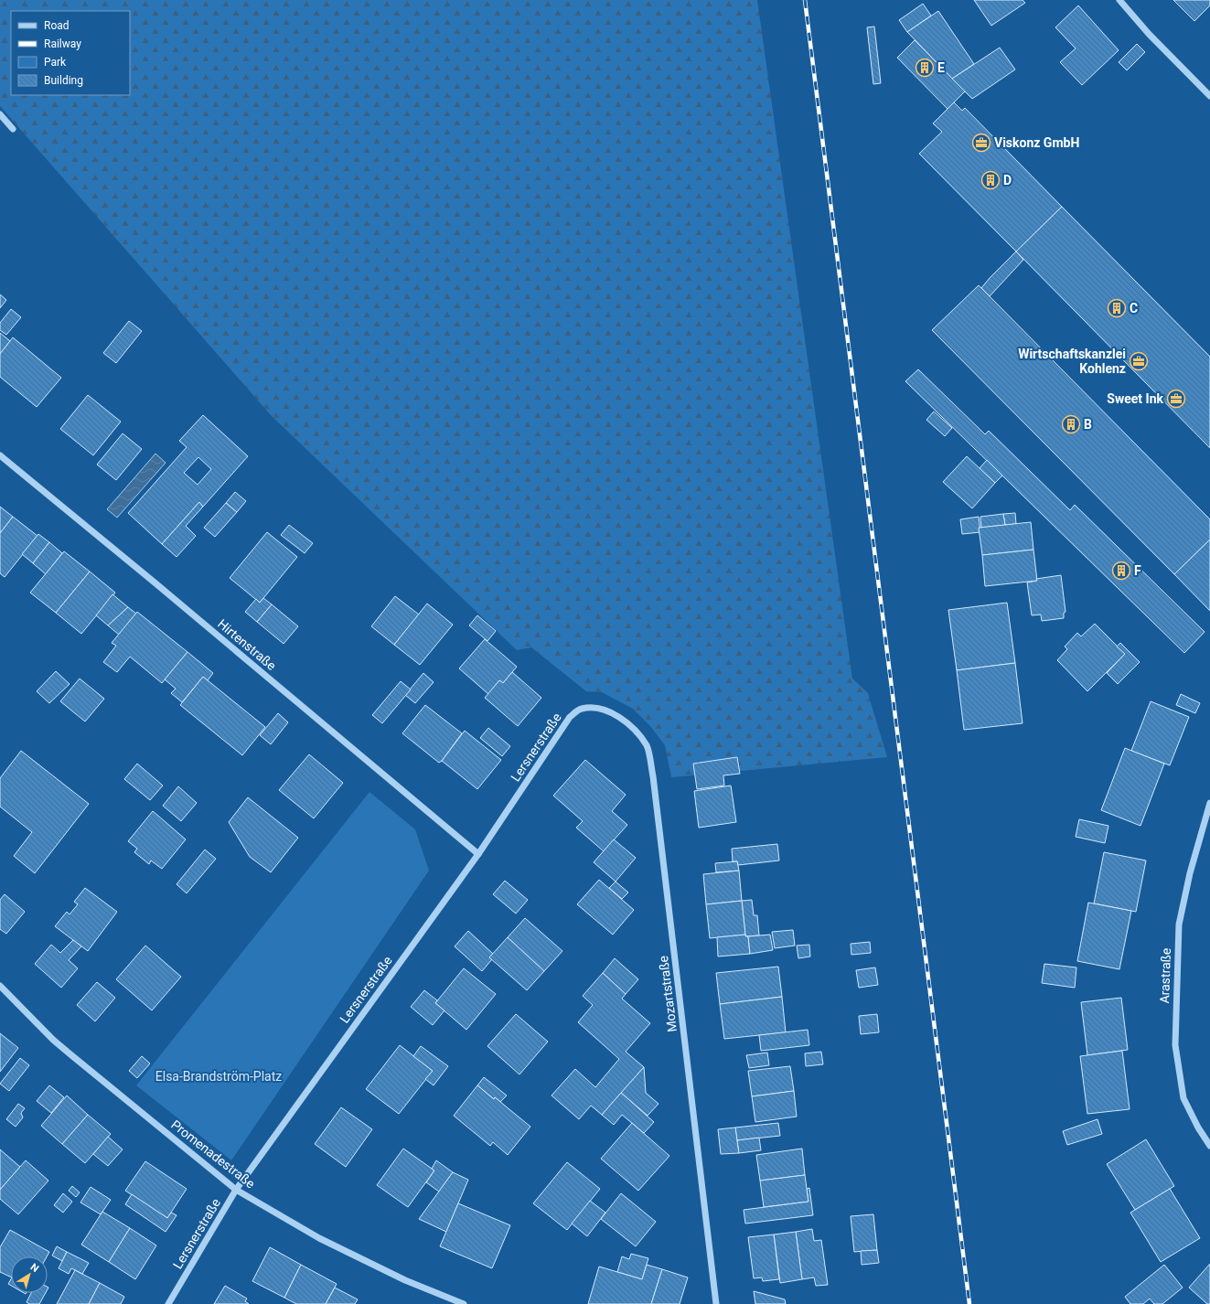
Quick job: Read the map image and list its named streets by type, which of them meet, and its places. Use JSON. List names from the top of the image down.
{
  "streets": {
    "street": [
      "Hirtenstraße",
      "Lersnerstraße",
      "Arastraße",
      "Mozartstraße",
      "Promenadestraße"
    ]
  },
  "crossings": [
    ["Hirtenstraße", "Lersnerstraße"],
    ["Lersnerstraße", "Mozartstraße"],
    ["Lersnerstraße", "Promenadestraße"]
  ],
  "parks": ["Elsa-Brandström-Platz"],
  "places": {
    "building": [
      "E",
      "D",
      "C",
      "B",
      "F"
    ],
    "office": ["Viskonz GmbH", "Wirtschaftskanzlei Kohlenz", "Sweet Ink"]
  },
  "legend": [
    "Road",
    "Railway",
    "Park",
    "Building"
  ],
  "north": "top right"
}
